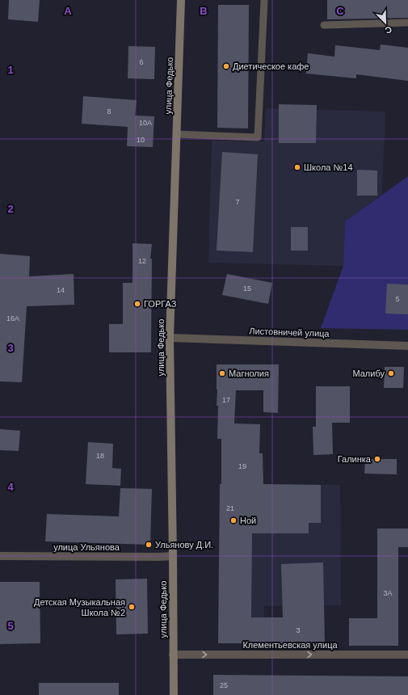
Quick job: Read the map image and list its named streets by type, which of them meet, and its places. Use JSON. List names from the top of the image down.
{
  "streets": {
    "main road": ["улица Федько"],
    "street": ["Листовничей улица", "улица Ульянова", "Клементьевская улица"]
  },
  "crossings": [
    ["улица Федько", "Листовничей улица"],
    ["улица Федько", "улица Ульянова"],
    ["улица Федько", "Клементьевская улица"]
  ],
  "one_way": ["Клементьевская улица"],
  "places": [
    "Диетическое кафе",
    "Школа №14",
    "ГОРГАЗ",
    "Магнолия",
    "Малибу",
    "Галинка",
    "Ной",
    "Ульянову Д.И.",
    "Детская Музыкальная Школа №2"
  ],
  "house_numbers": [
    "6",
    "8",
    "10А",
    "10",
    "7",
    "12",
    "15",
    "14",
    "5",
    "16А",
    "17",
    "18",
    "19",
    "21",
    "3А",
    "3",
    "25"
  ],
  "north": "bottom right",
  "grid": {
    "columns": ["A", "B", "C"],
    "rows": [
      "1",
      "2",
      "3",
      "4",
      "5"
    ]
  }
}
